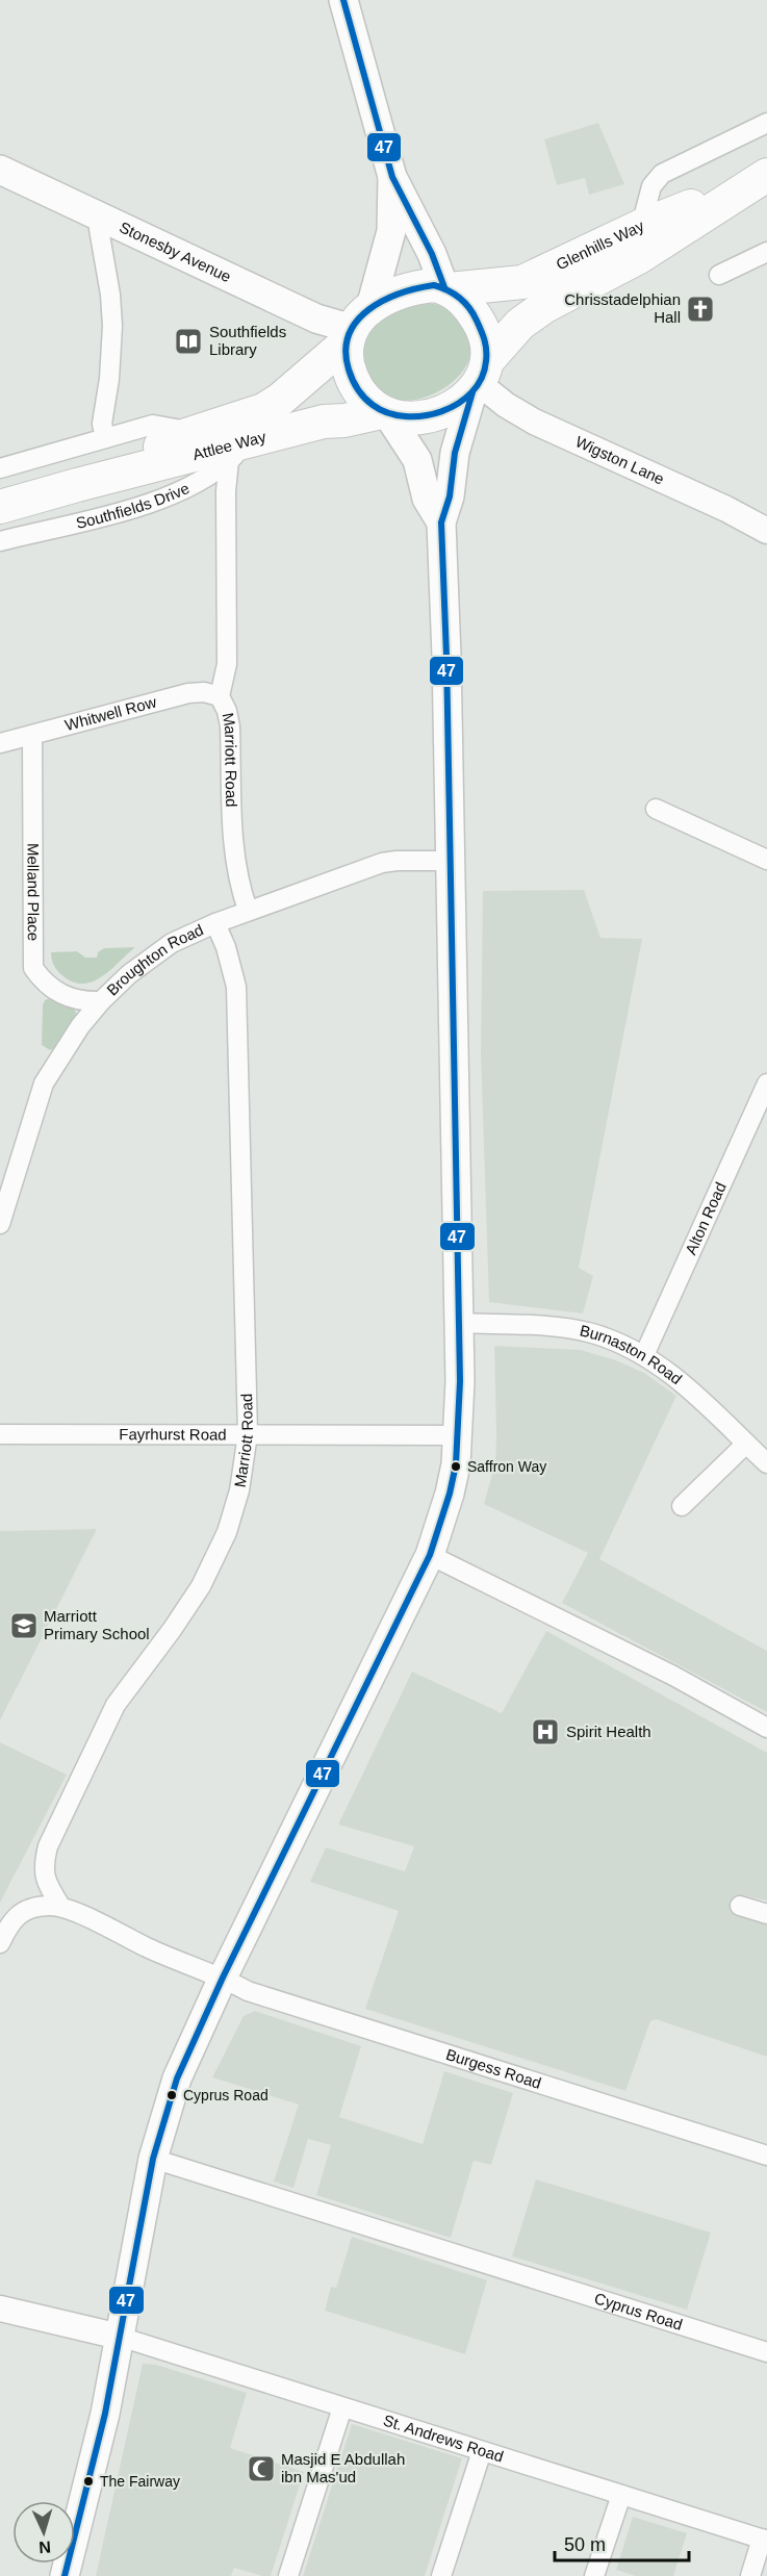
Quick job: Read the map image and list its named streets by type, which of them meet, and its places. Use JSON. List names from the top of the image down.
{
  "streets": {
    "highway": ["Glenhills Way", "Attlee Way"],
    "main road": ["Stonesby Avenue"],
    "street": [
      "Wigston Lane",
      "Southfields Drive",
      "Whitwell Row",
      "Marriott Road",
      "Melland Place",
      "Broughton Road",
      "Alton Road",
      "Burnaston Road",
      "Fayrhurst Road",
      "Burgess Road",
      "Cyprus Road",
      "St. Andrews Road"
    ]
  },
  "crossings": [
    ["Glenhills Way", "Stonesby Avenue"],
    ["Glenhills Way", "Attlee Way"],
    ["Glenhills Way", "Wigston Lane"],
    ["Stonesby Avenue", "Attlee Way"],
    ["Stonesby Avenue", "Wigston Lane"],
    ["Attlee Way", "Wigston Lane"],
    ["Attlee Way", "Southfields Drive"],
    ["Attlee Way", "Marriott Road"],
    ["Southfields Drive", "Marriott Road"],
    ["Whitwell Row", "Marriott Road"],
    ["Whitwell Row", "Melland Place"],
    ["Marriott Road", "Broughton Road"],
    ["Marriott Road", "Fayrhurst Road"],
    ["Marriott Road", "Burgess Road"],
    ["Melland Place", "Broughton Road"],
    ["Alton Road", "Burnaston Road"]
  ],
  "places": {
    "church": ["Chrisstadelphian Hall"],
    "library": ["Southfields Library"],
    "other": ["Saffron Way", "Cyprus Road", "The Fairway"],
    "school or university": ["Marriott Primary School"],
    "hospital": ["Spirit Health"],
    "mosque": ["Masjid E Abdullah ibn Mas'ud"]
  },
  "lines": ["transit line 47"],
  "scale_bar": "50 m",
  "north": "bottom"
}
